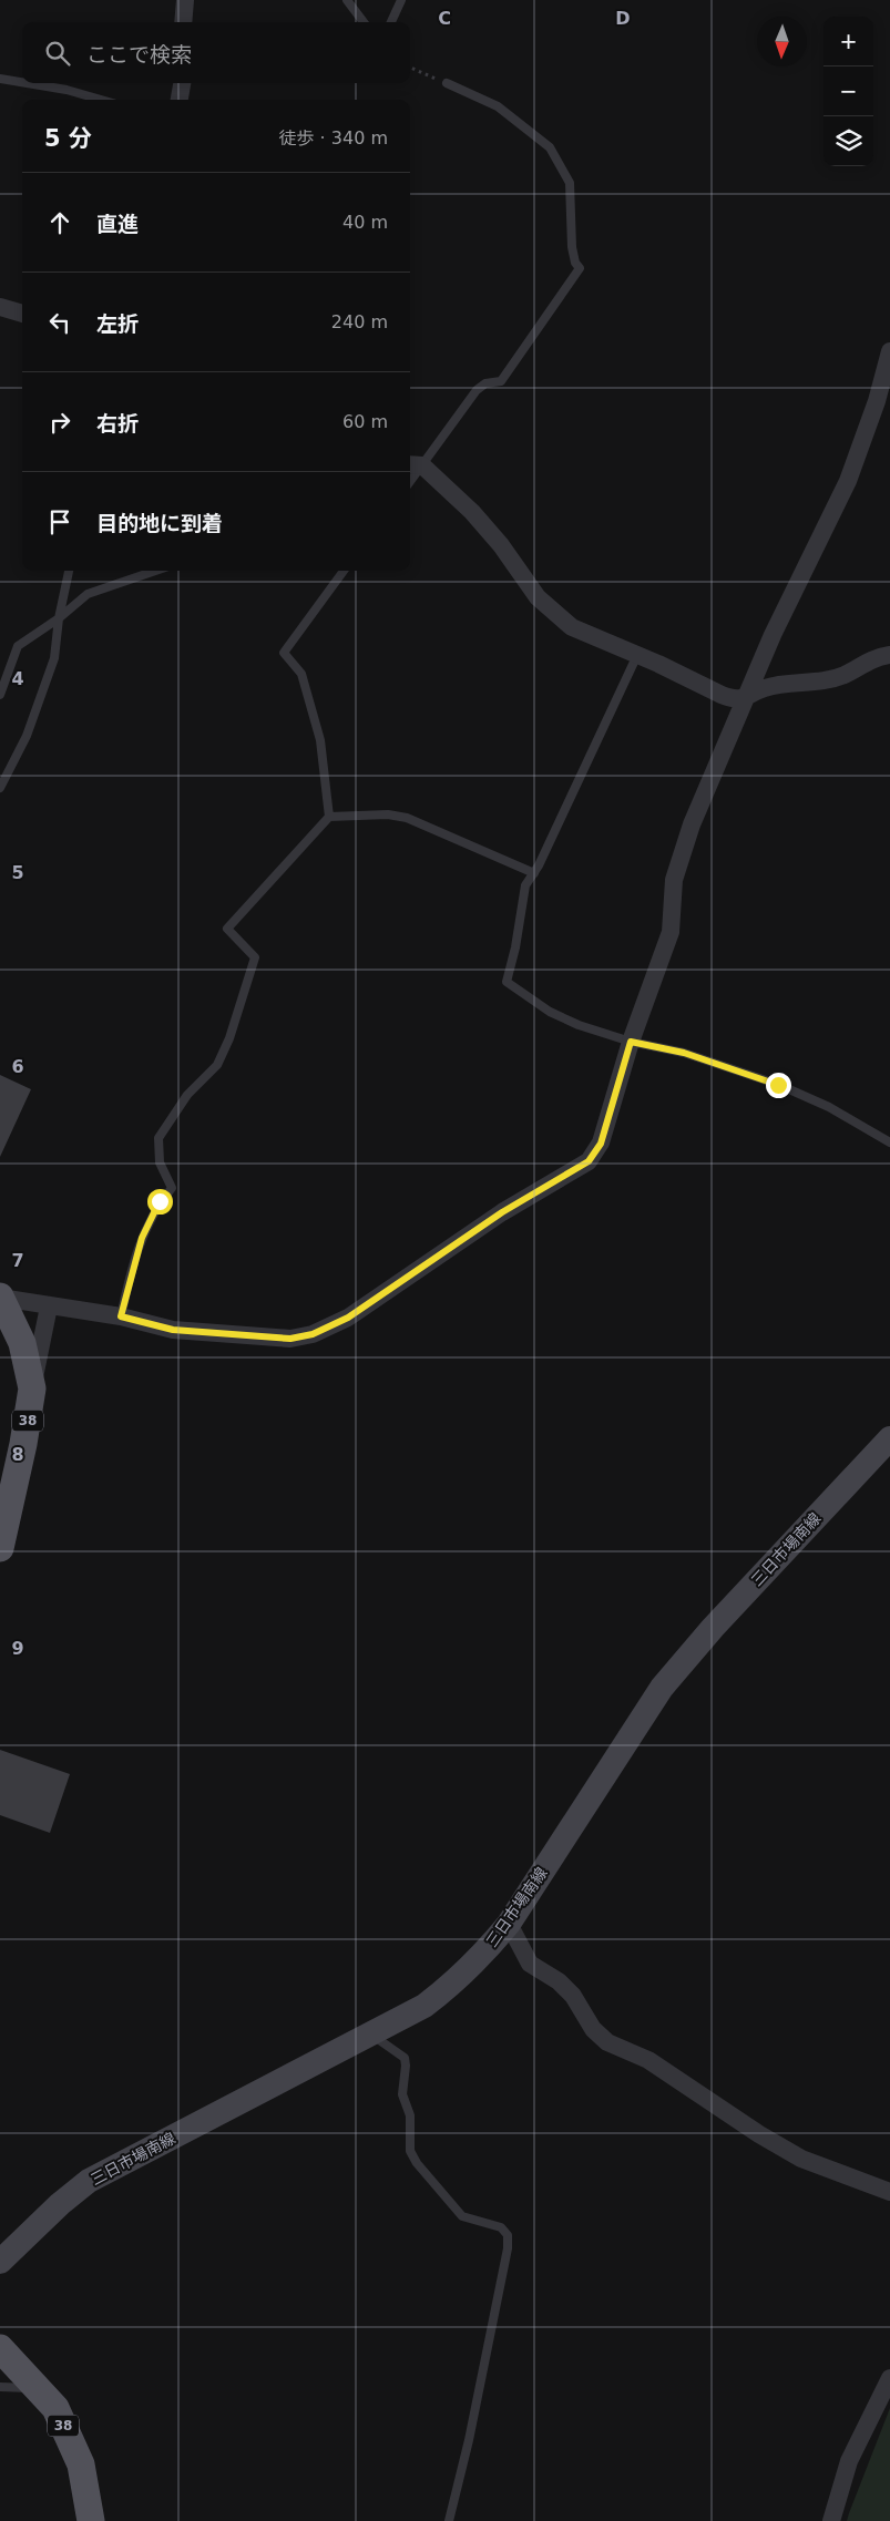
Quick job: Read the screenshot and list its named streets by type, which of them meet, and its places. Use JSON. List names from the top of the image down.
{
  "streets": {
    "main road": ["38", "三日市場南線"]
  },
  "north": "bottom",
  "page": {
    "map_buttons": ["+", "−"],
    "search": "ここで検索",
    "heading": ["5 分", "徒歩 · 340 m"],
    "list": [
      ["直進", "40 m"],
      ["左折", "240 m"],
      ["右折", "60 m"],
      "目的地に到着"
    ]
  },
  "grid": {
    "columns": ["C", "D"],
    "rows": [
      "4",
      "5",
      "6",
      "7",
      "8",
      "9"
    ]
  }
}
